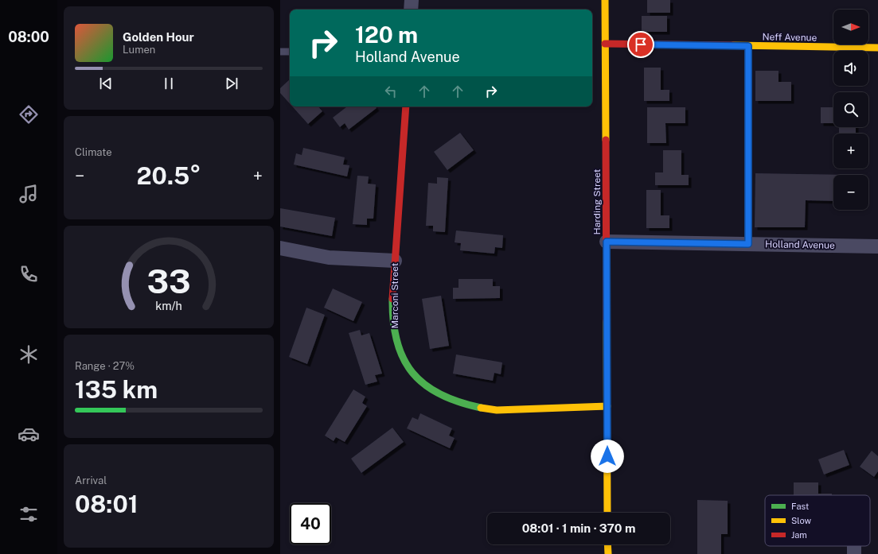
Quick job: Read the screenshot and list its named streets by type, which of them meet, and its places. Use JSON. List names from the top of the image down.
{
  "streets": {
    "street": [
      "Neff Avenue",
      "Harding Street",
      "Holland Avenue",
      "Marconi Street"
    ]
  },
  "crossings": [
    ["Neff Avenue", "Harding Street"],
    ["Harding Street", "Holland Avenue"],
    ["Harding Street", "Marconi Street"]
  ],
  "legend": ["Fast", "Slow", "Jam"],
  "north": "right",
  "page": {
    "tabs": "08:00",
    "map_buttons": ["+", "−"],
    "turn": ["120 m", "Holland Avenue"],
    "song": ["Golden Hour", "Lumen"],
    "tile": [
      "Climate",
      ["Range · 27%", "135 km"],
      ["Arrival", "08:01"]
    ],
    "heat": ["−", "20.5°", "+"],
    "limit": "40",
    "trip": "08:01 · 1 min · 370 m",
    "gauge": ["33", "km/h"]
  }
}
